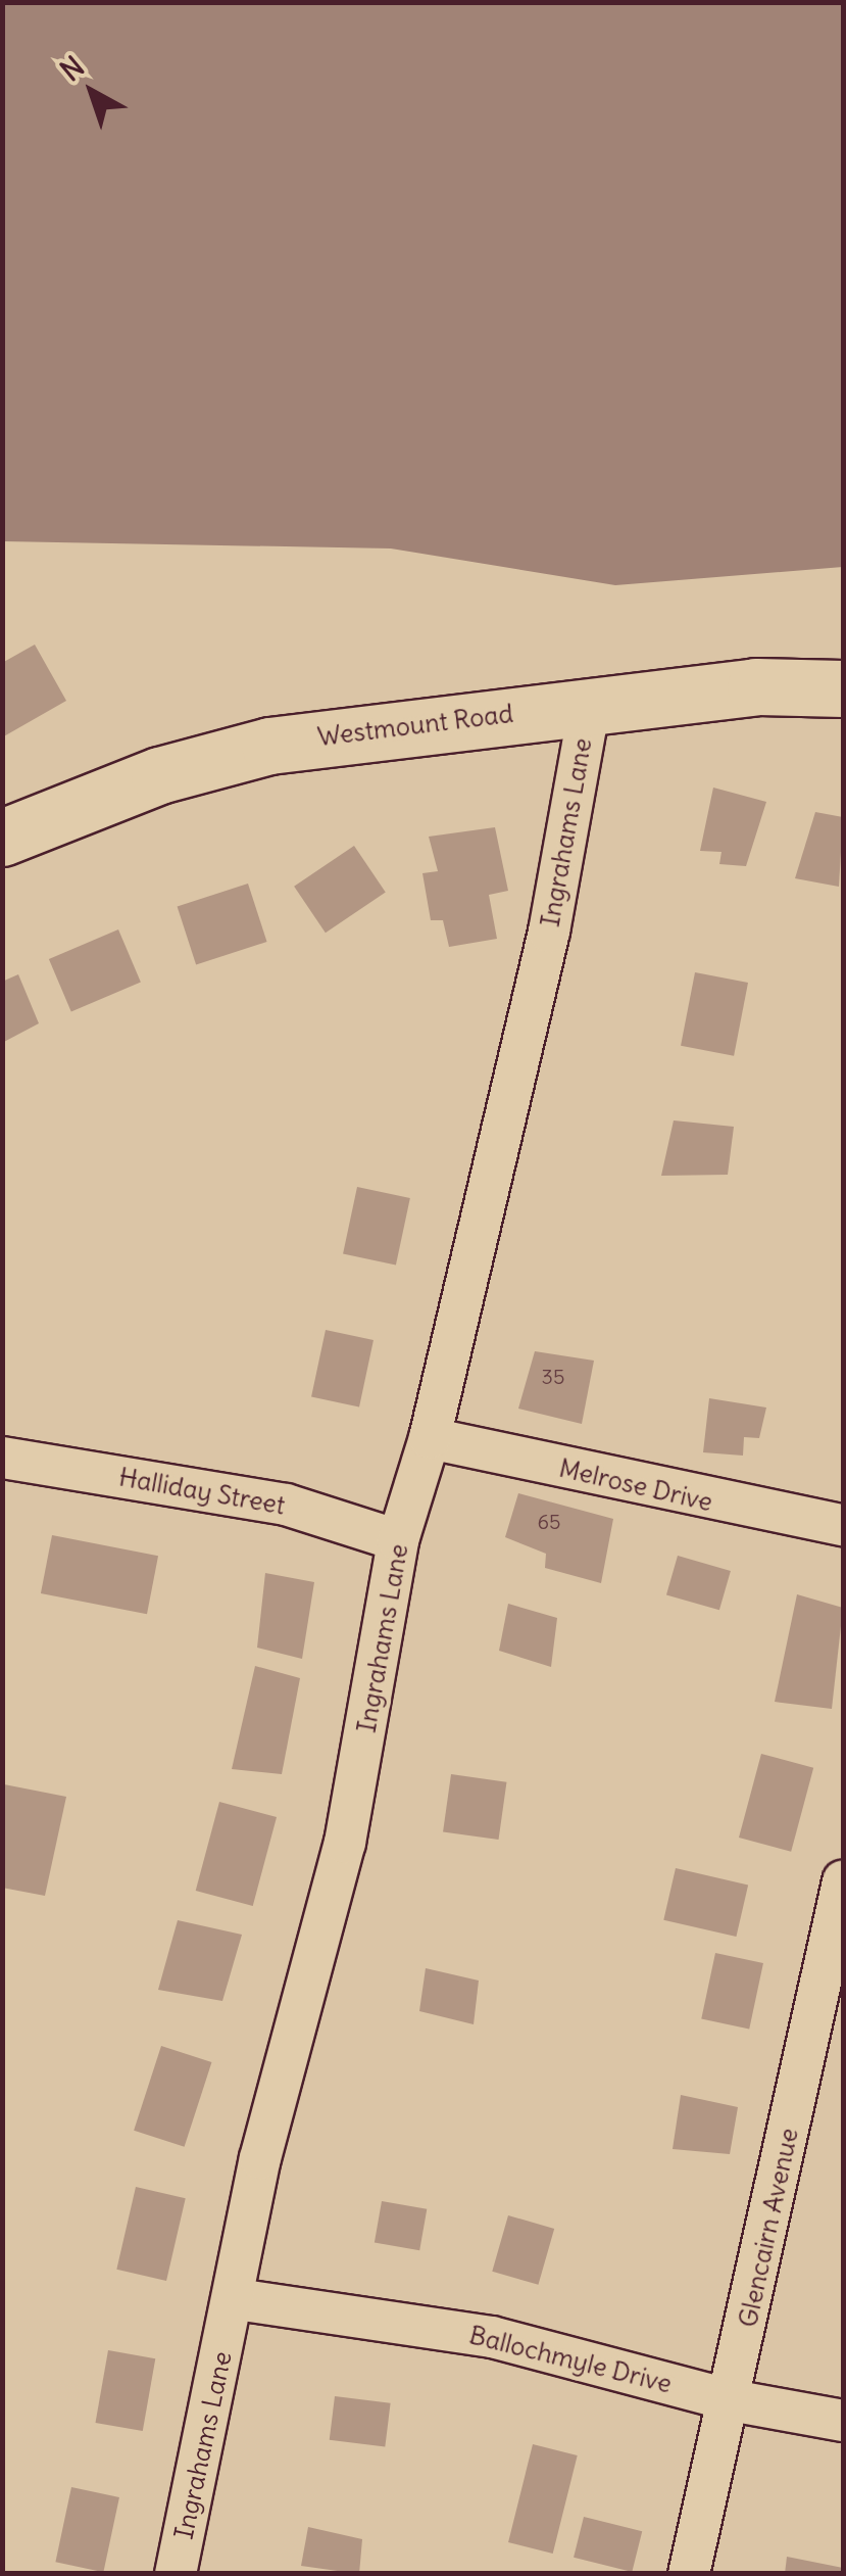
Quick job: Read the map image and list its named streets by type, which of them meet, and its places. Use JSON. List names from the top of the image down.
{
  "streets": {
    "main road": ["Westmount Road"],
    "street": [
      "Ingrahams Lane",
      "Melrose Drive",
      "Halliday Street",
      "Glencairn Avenue",
      "Ballochmyle Drive"
    ]
  },
  "crossings": [
    ["Westmount Road", "Ingrahams Lane"],
    ["Ingrahams Lane", "Melrose Drive"],
    ["Ingrahams Lane", "Halliday Street"],
    ["Ingrahams Lane", "Ballochmyle Drive"],
    ["Glencairn Avenue", "Ballochmyle Drive"]
  ],
  "house_numbers": ["35", "65"],
  "north": "top left"
}
